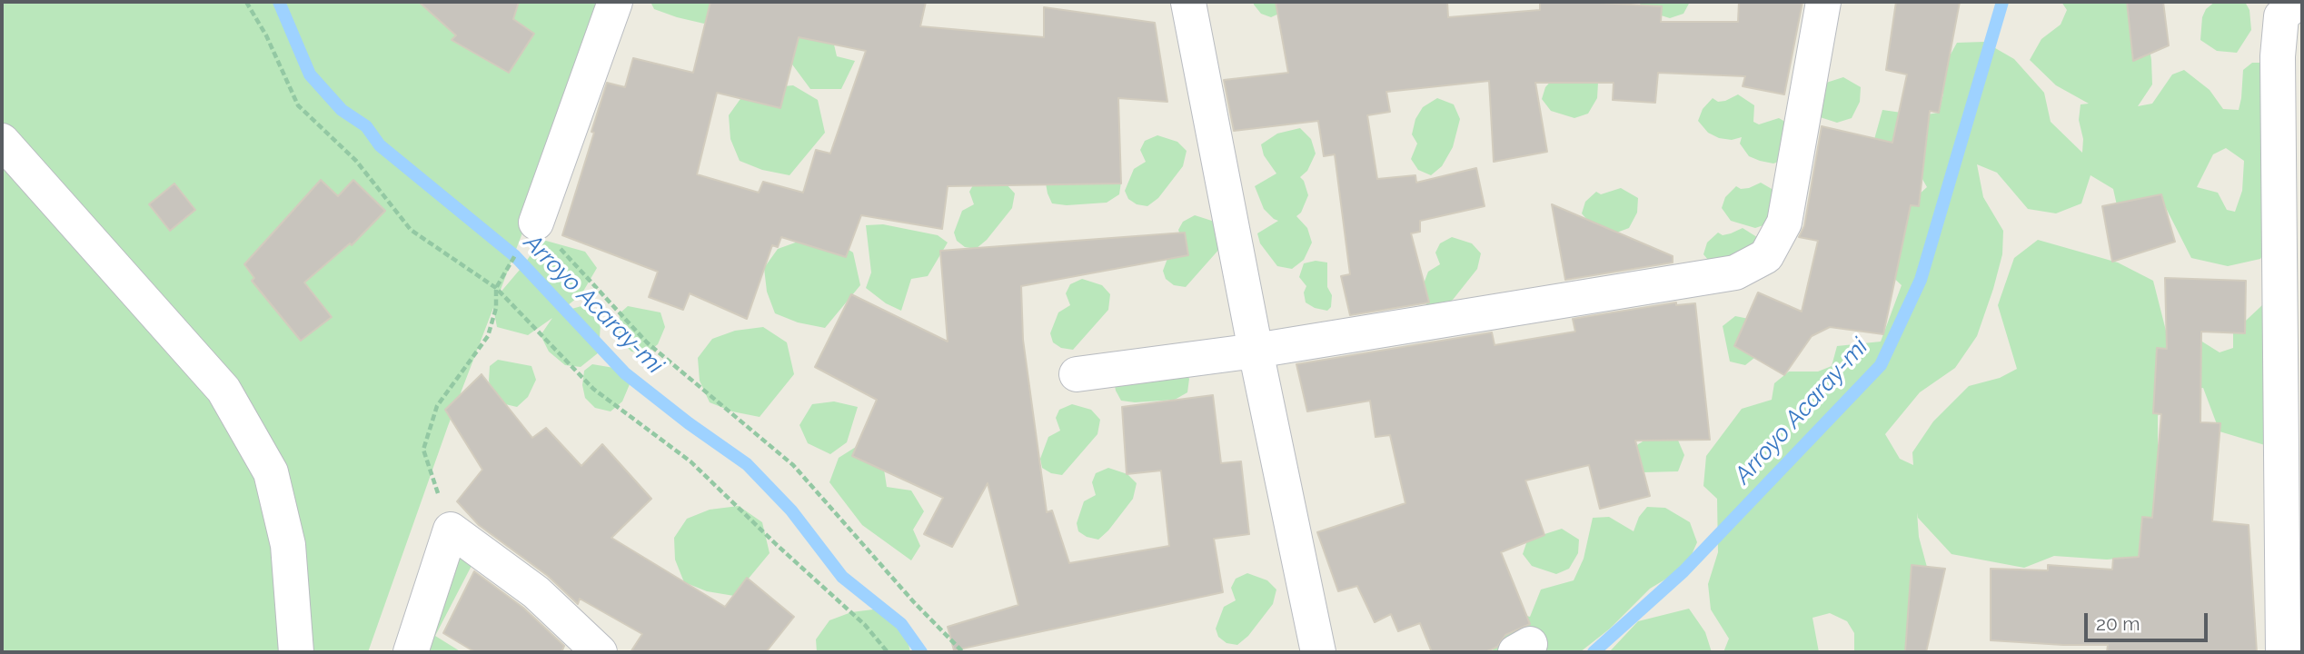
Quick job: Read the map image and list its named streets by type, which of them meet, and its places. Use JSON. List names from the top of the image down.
{
  "water": ["Arroyo Acaray-mi"],
  "scale_bar": "20 m"
}
